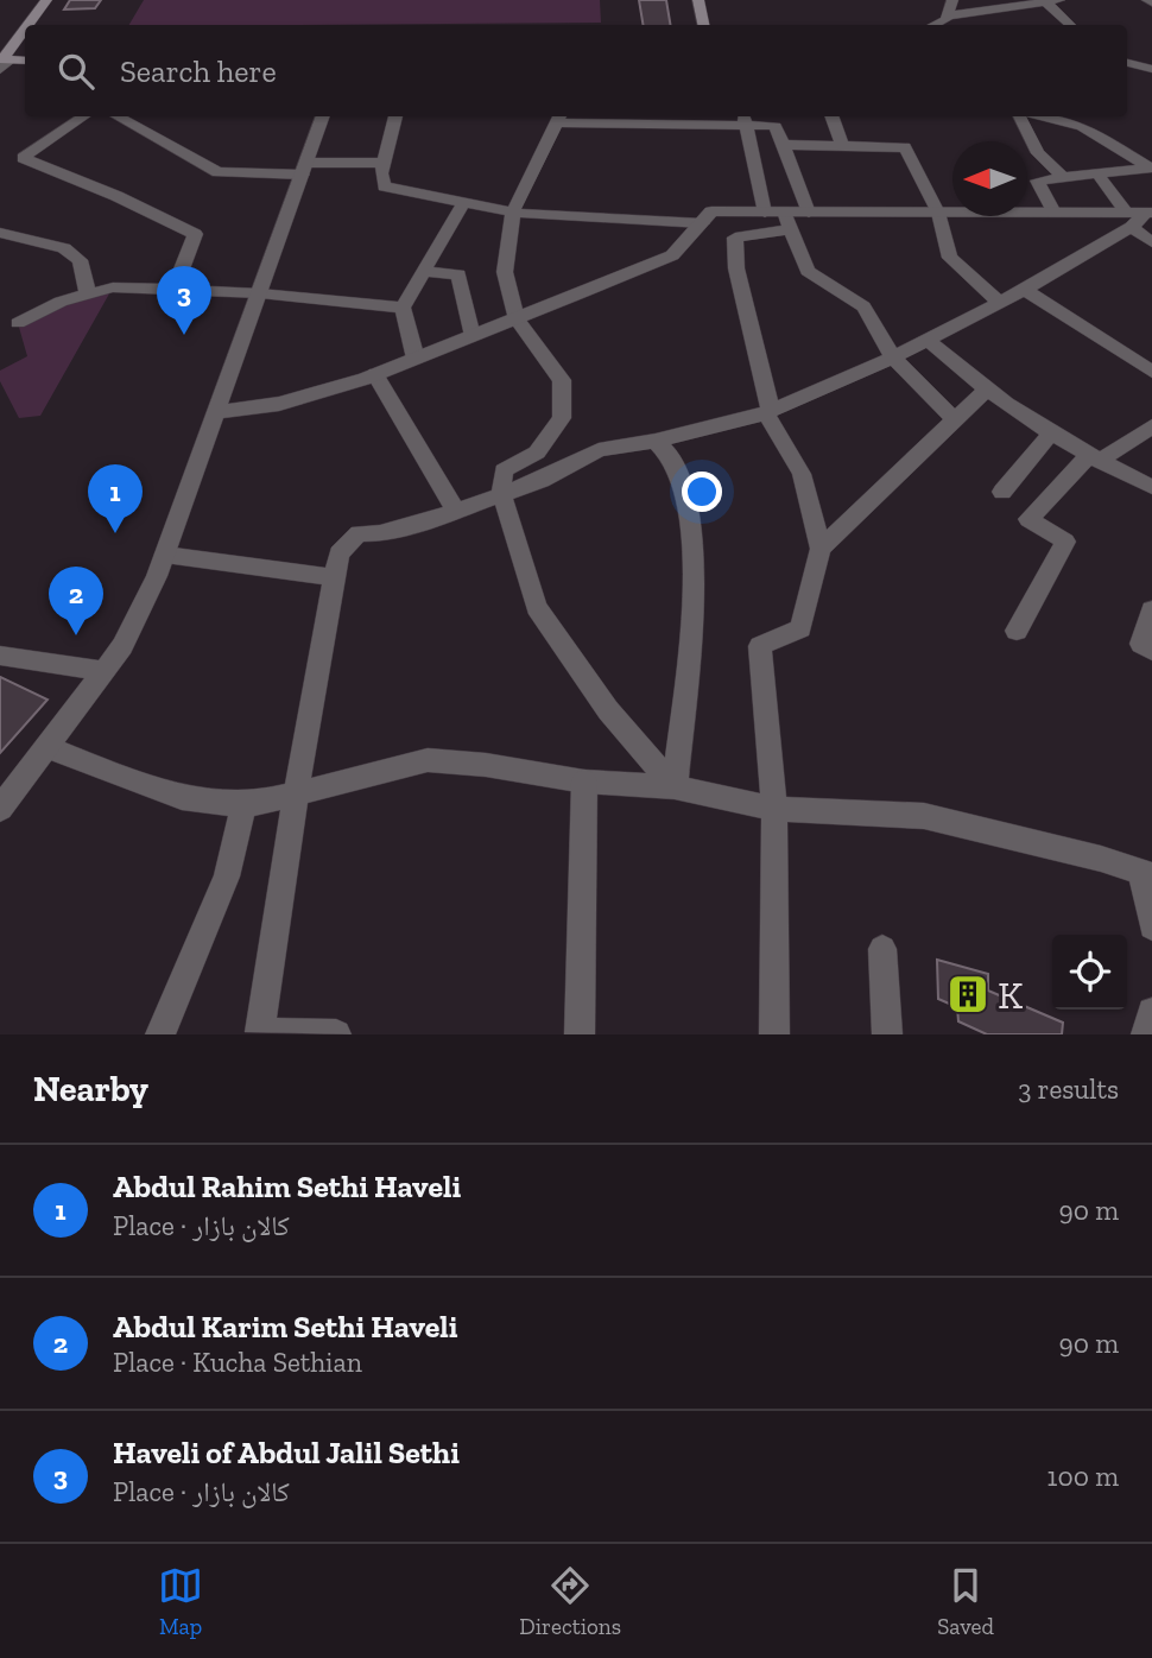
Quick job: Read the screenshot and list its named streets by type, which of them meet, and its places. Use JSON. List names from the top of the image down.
{
  "places": {
    "building": ["K"]
  },
  "north": "left",
  "page": {
    "search": "Search here",
    "pins": ["3", "1", "2"],
    "heading": ["Nearby", "3 results"],
    "list": [
      {
        "mark": "1",
        "name": "Abdul Rahim Sethi Haveli",
        "note": "Place · کالان بازار",
        "value": "90 m"
      },
      {
        "mark": "2",
        "name": "Abdul Karim Sethi Haveli",
        "note": "Place · Kucha Sethian",
        "value": "90 m"
      },
      {
        "mark": "3",
        "name": "Haveli of Abdul Jalil Sethi",
        "note": "Place · کالان بازار",
        "value": "100 m"
      }
    ],
    "nav": ["Map", "Directions", "Saved"]
  }
}
